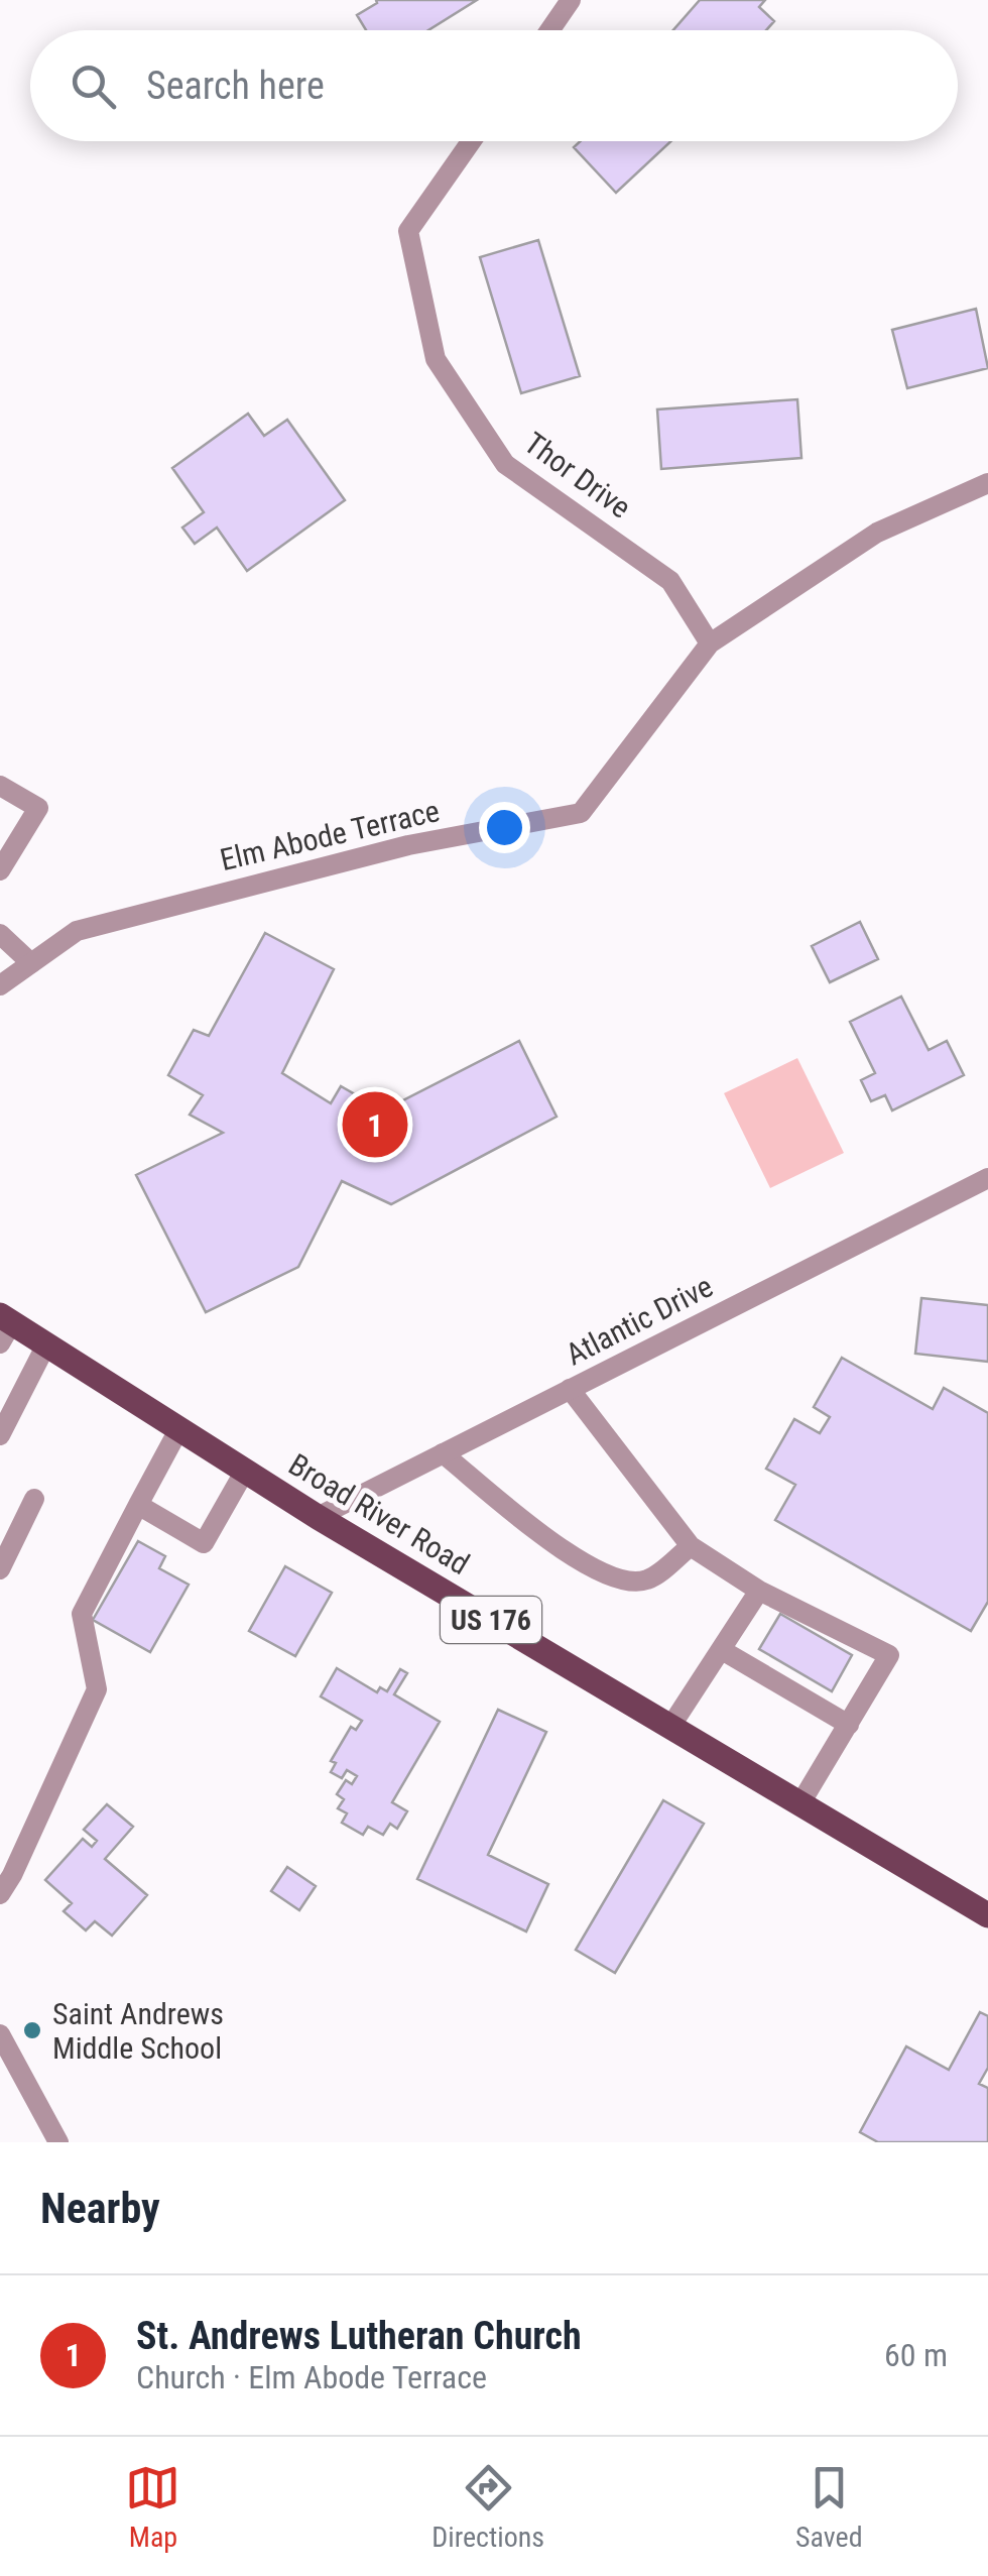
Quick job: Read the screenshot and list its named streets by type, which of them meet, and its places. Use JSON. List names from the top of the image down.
{
  "streets": {
    "main road": ["Broad River Road", "US 176"],
    "street": ["Thor Drive", "Elm Abode Terrace", "Atlantic Drive"]
  },
  "crossings": [
    ["Thor Drive", "Elm Abode Terrace"],
    ["Atlantic Drive", "Broad River Road"]
  ],
  "places": ["Saint Andrews Middle School"],
  "page": {
    "search": "Search here",
    "pins": "1",
    "heading": "Nearby",
    "list": [
      {
        "mark": "1",
        "name": "St. Andrews Lutheran Church",
        "note": "Church · Elm Abode Terrace",
        "value": "60 m"
      }
    ],
    "nav": ["Map", "Directions", "Saved"]
  }
}
